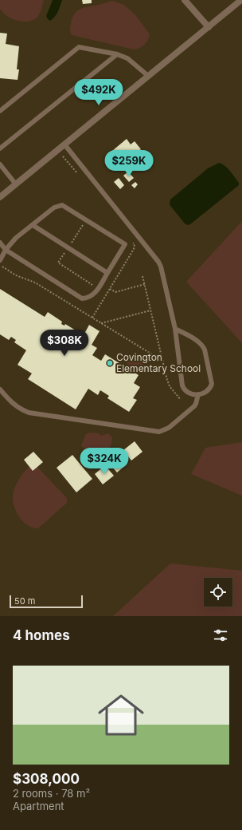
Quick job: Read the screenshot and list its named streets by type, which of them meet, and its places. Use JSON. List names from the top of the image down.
{
  "places": ["Covington Elementary School"],
  "scale_bar": "50 m",
  "page": {
    "price": [
      "$492K",
      "$259K",
      "$308K",
      "$324K"
    ],
    "scale": "50 m",
    "heading": "4 homes",
    "list": [
      {
        "name": "$308,000",
        "note": "2 rooms · 78 m² · Apartment"
      }
    ]
  }
}
